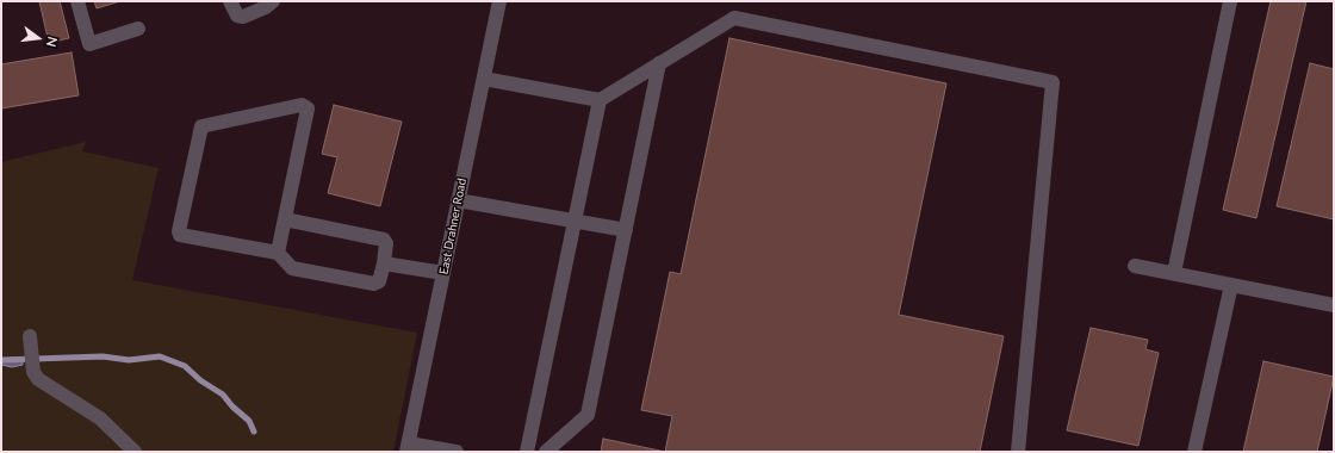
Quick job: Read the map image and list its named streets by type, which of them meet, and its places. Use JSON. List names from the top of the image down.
{
  "streets": {
    "street": ["East Drahner Road"]
  },
  "north": "right"
}
